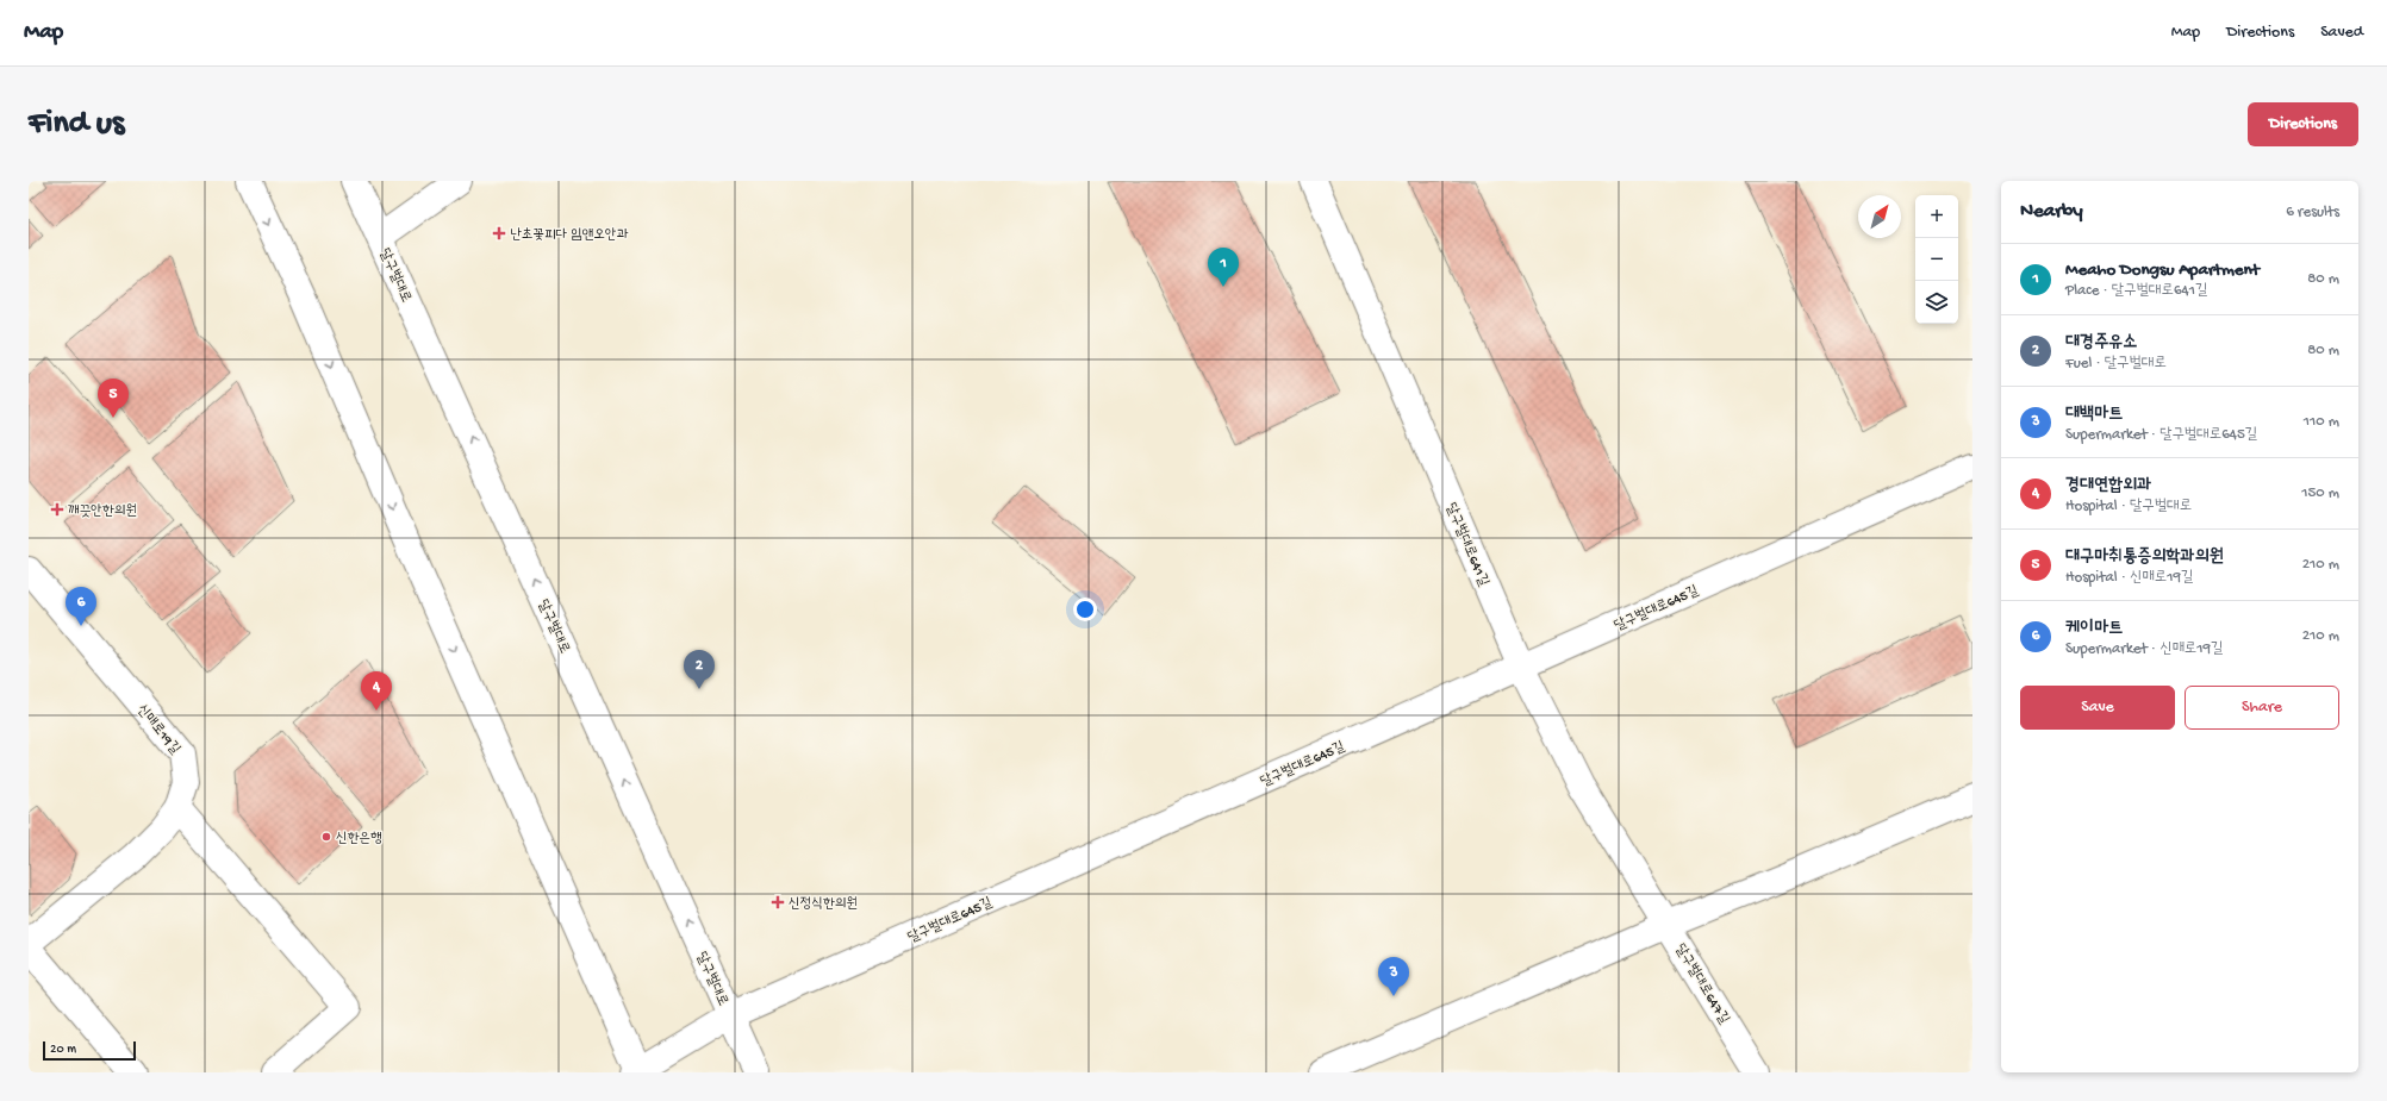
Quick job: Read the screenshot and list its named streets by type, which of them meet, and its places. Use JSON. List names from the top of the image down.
{
  "streets": {
    "street": [
      "달구벌대로",
      "달구벌대로641길",
      "달구벌대로645길",
      "신매로19길",
      "달구벌대로647길"
    ]
  },
  "crossings": [
    ["달구벌대로", "달구벌대로645길"],
    ["달구벌대로641길", "달구벌대로645길"],
    ["달구벌대로641길", "달구벌대로647길"]
  ],
  "places": {
    "health": ["난초꽃피다 임앤오안과", "깨끗안한의원", "신정식한의원"],
    "other": ["신한은행"]
  },
  "scale_bar": "20 m",
  "north": "top right",
  "page": {
    "header": "Map",
    "nav": ["Map", "Directions", "Saved"],
    "buttons": [
      "Directions",
      ["Save", "Share"]
    ],
    "title": "Find us",
    "heading": ["Nearby", "6 results"],
    "map_buttons": ["+", "−"],
    "list": [
      {
        "mark": "1",
        "name": "Meaho Dongsu Apartment",
        "note": "Place · 달구벌대로641길",
        "value": "80 m"
      },
      {
        "mark": "2",
        "name": "대경주유소",
        "note": "Fuel · 달구벌대로",
        "value": "80 m"
      },
      {
        "mark": "3",
        "name": "대백마트",
        "note": "Supermarket · 달구벌대로645길",
        "value": "110 m"
      },
      {
        "mark": "4",
        "name": "경대연합외과",
        "note": "Hospital · 달구벌대로",
        "value": "150 m"
      },
      {
        "mark": "5",
        "name": "대구마취통증의학과의원",
        "note": "Hospital · 신매로19길",
        "value": "210 m"
      },
      {
        "mark": "6",
        "name": "케이마트",
        "note": "Supermarket · 신매로19길",
        "value": "210 m"
      }
    ],
    "pins": [
      "1",
      "5",
      "6",
      "2",
      "4",
      "3"
    ],
    "scale": "20 m"
  }
}
